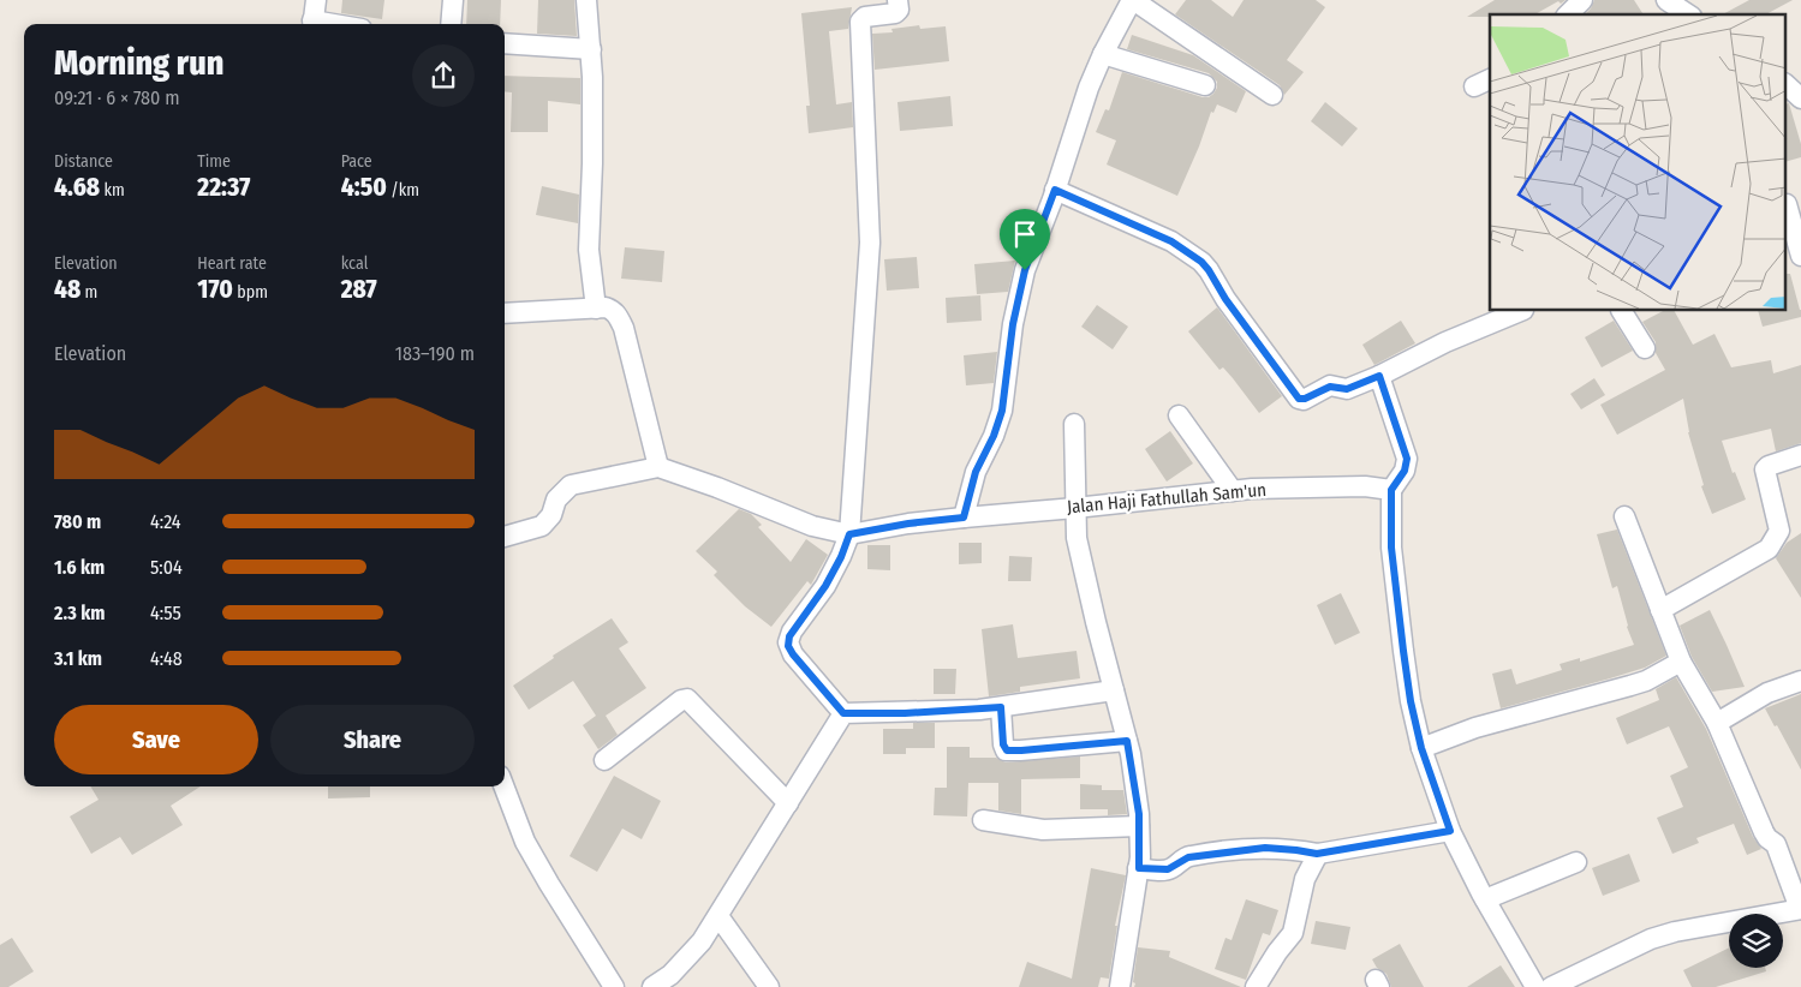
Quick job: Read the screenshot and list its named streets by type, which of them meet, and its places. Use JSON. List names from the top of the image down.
{
  "streets": {
    "street": ["Jalan Haji Fathullah Sam'un"]
  },
  "page": {
    "heading": ["Morning run", "09:21 · 6 × 780 m"],
    "stats": [
      ["Distance", "4.68 km"],
      ["Time", "22:37"],
      ["Pace", "4:50 /km"],
      ["Elevation", "48 m"],
      ["Heart rate", "170 bpm"],
      ["kcal", "287"]
    ],
    "chart": ["Elevation", "183–190 m"],
    "list": [
      {
        "name": "780 m",
        "note": "4:24"
      },
      {
        "name": "1.6 km",
        "note": "5:04"
      },
      {
        "name": "2.3 km",
        "note": "4:55"
      },
      {
        "name": "3.1 km",
        "note": "4:48"
      }
    ],
    "buttons": ["Save", "Share"]
  }
}
